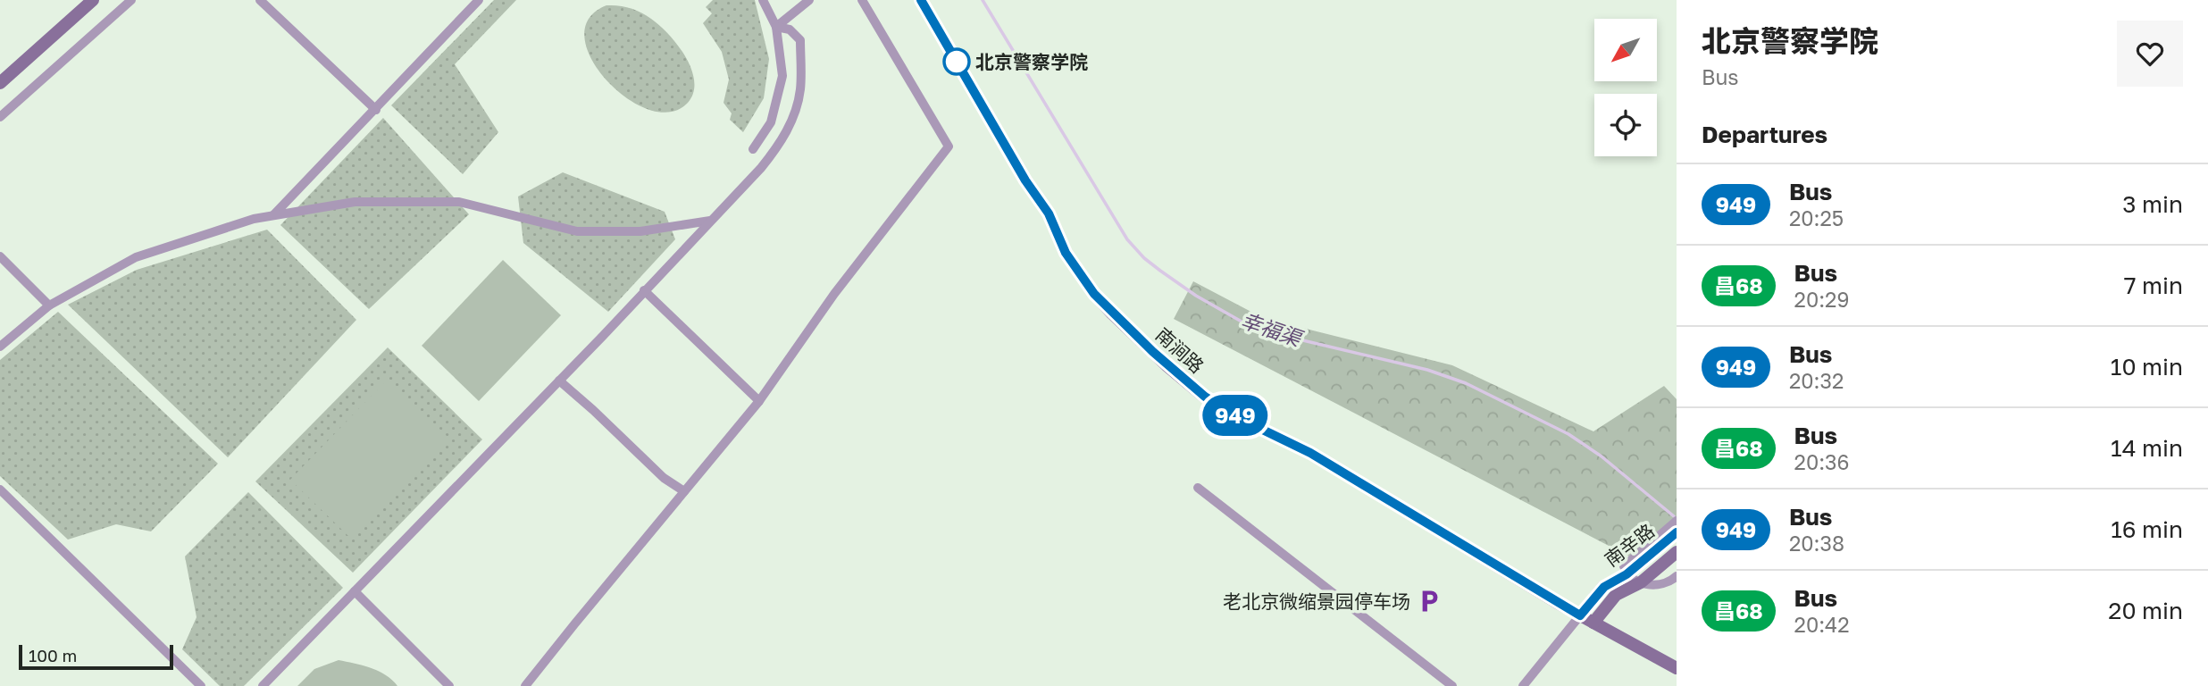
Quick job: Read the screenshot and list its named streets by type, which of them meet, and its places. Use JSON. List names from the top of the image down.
{
  "streets": {
    "main road": ["南涧路", "南辛路"]
  },
  "crossings": [
    ["南涧路", "南辛路"]
  ],
  "water": ["幸福渠"],
  "places": {
    "other": ["北京警察学院"],
    "parking": ["老北京微缩景园停车场"]
  },
  "lines": ["bus line 949"],
  "scale_bar": "100 m",
  "north": "bottom left",
  "page": {
    "on_map": "949",
    "heading": [
      ["北京警察学院", "Bus"],
      "Departures"
    ],
    "list": [
      {
        "mark": "949",
        "name": "Bus",
        "note": "20:25",
        "value": "3 min"
      },
      {
        "mark": "昌68",
        "name": "Bus",
        "note": "20:29",
        "value": "7 min"
      },
      {
        "mark": "949",
        "name": "Bus",
        "note": "20:32",
        "value": "10 min"
      },
      {
        "mark": "昌68",
        "name": "Bus",
        "note": "20:36",
        "value": "14 min"
      },
      {
        "mark": "949",
        "name": "Bus",
        "note": "20:38",
        "value": "16 min"
      },
      {
        "mark": "昌68",
        "name": "Bus",
        "note": "20:42",
        "value": "20 min"
      }
    ],
    "scale": "100 m"
  }
}
